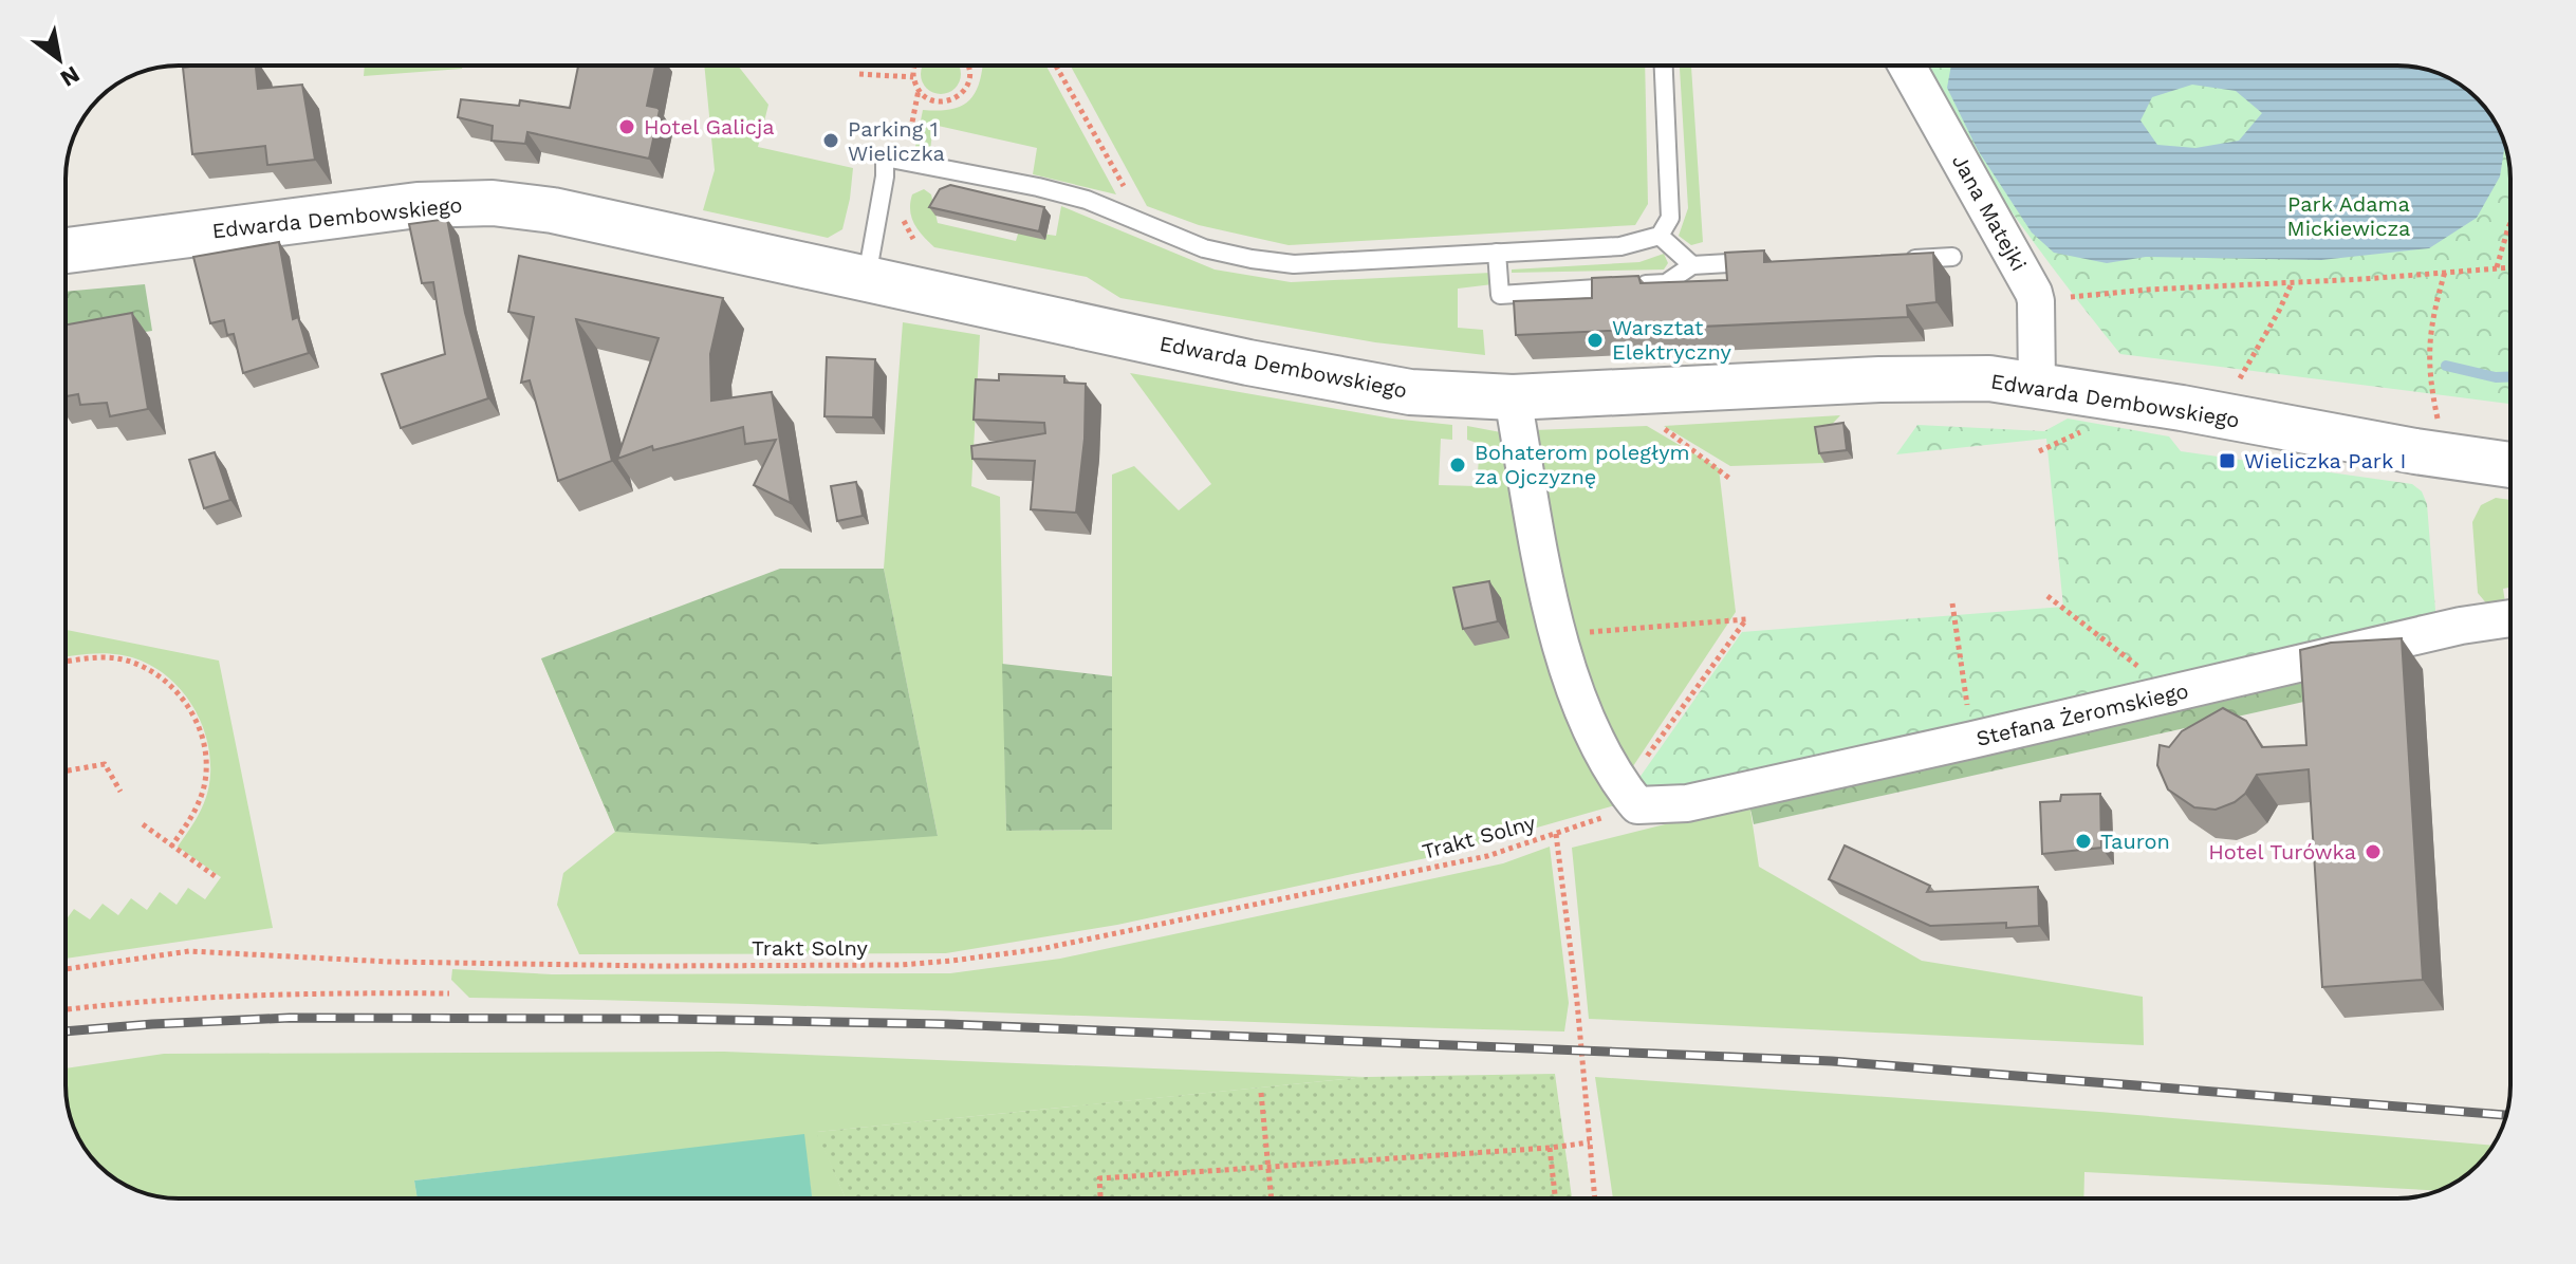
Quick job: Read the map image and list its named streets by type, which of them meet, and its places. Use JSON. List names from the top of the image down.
{
  "streets": {
    "street": ["Jana Matejki", "Edwarda Dembowskiego", "Stefana Żeromskiego"],
    "path": ["Trakt Solny"]
  },
  "crossings": [
    ["Jana Matejki", "Edwarda Dembowskiego"],
    ["Stefana Żeromskiego", "Trakt Solny"]
  ],
  "parks": ["Park Adama Mickiewicza"],
  "places": {
    "other": [
      "Hotel Galicja",
      "Parking 1 Wieliczka",
      "Warsztat Elektryczny",
      "Bohaterom poległym za Ojczyznę",
      "Tauron",
      "Hotel Turówka"
    ],
    "transit": ["Wieliczka Park I"]
  },
  "north": "bottom right"
}
